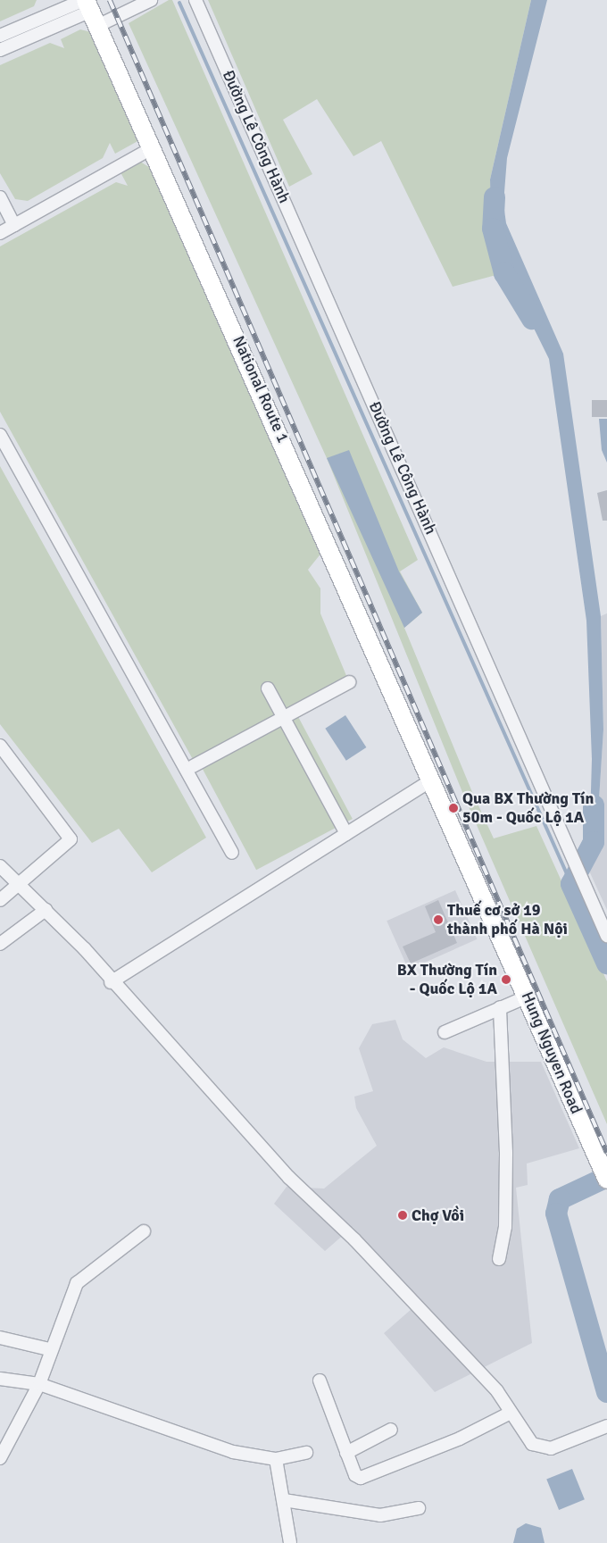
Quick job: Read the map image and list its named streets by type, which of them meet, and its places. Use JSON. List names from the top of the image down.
{
  "streets": {
    "highway": ["National Route 1", "Hung Nguyen Road"],
    "street": ["Đường Lê Công Hành"]
  },
  "crossings": [
    ["National Route 1", "Hung Nguyen Road"]
  ],
  "places": [
    "Qua BX Thường Tín 50m - Quốc Lộ 1A",
    "Thuế cơ sở 19 thành phố Hà Nội",
    "BX Thường Tín - Quốc Lộ 1A",
    "Chợ Vồi"
  ]
}
